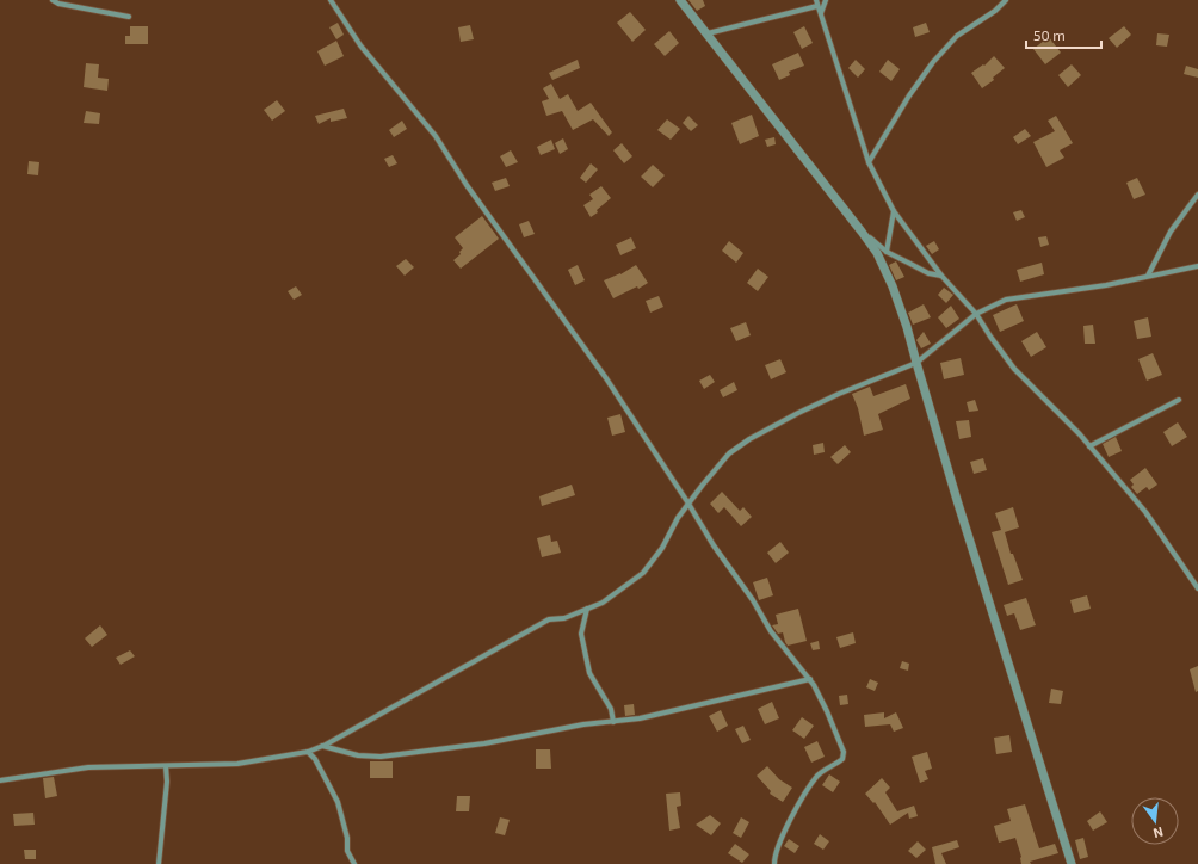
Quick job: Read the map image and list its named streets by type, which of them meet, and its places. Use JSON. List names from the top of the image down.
{
  "scale_bar": "50 m",
  "north": "bottom"
}
